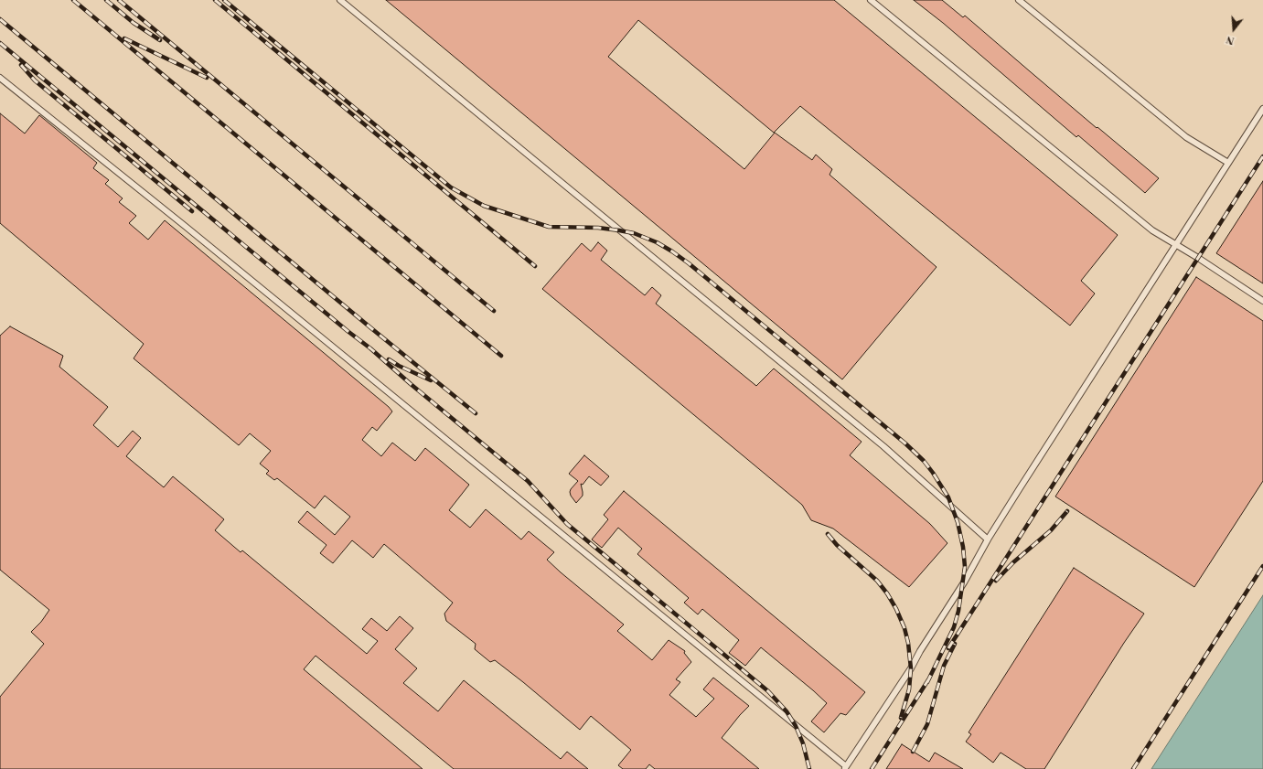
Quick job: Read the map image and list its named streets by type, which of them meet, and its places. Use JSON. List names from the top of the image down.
{
  "north": "bottom"
}
